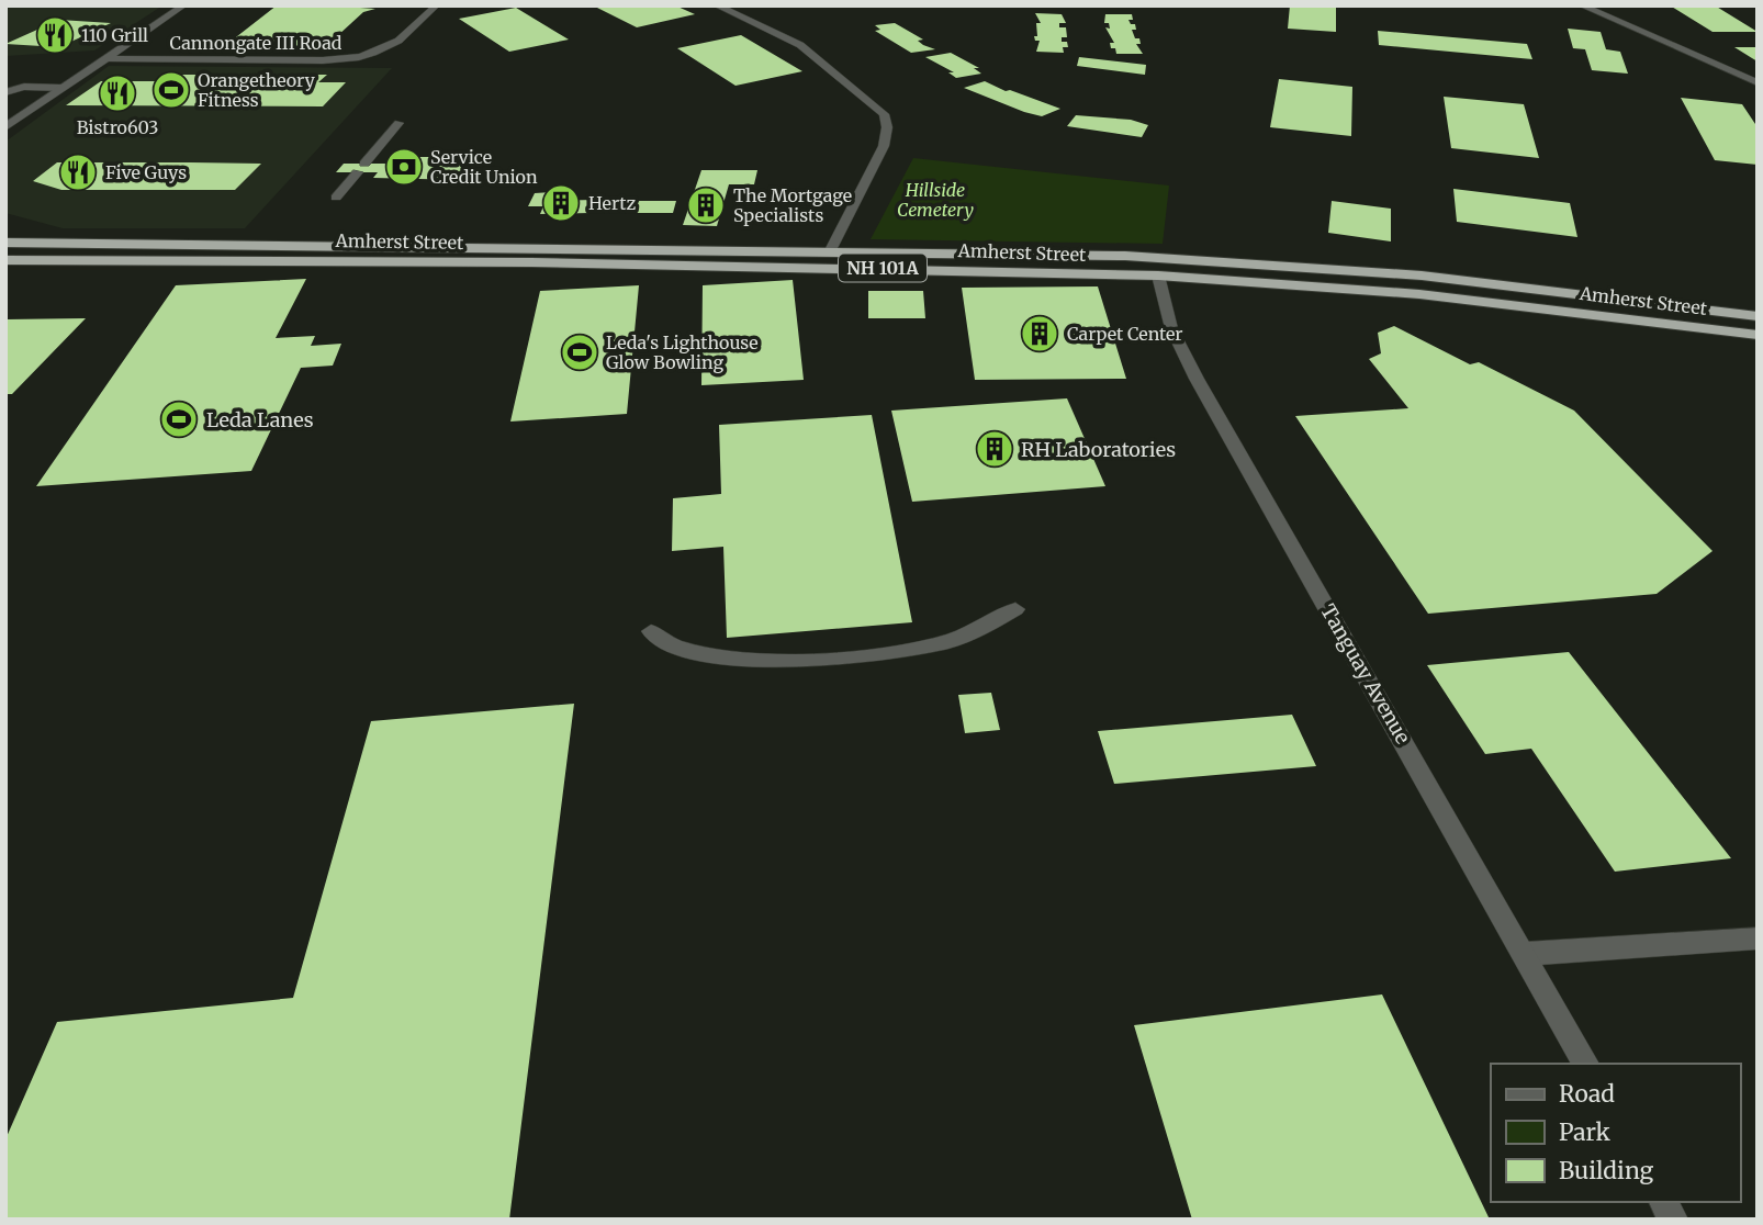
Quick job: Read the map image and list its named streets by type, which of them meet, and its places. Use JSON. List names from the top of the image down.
{
  "streets": {
    "highway": ["Amherst Street", "NH 101A"],
    "street": ["Cannongate III Road", "Tanguay Avenue"]
  },
  "crossings": [
    ["Amherst Street", "Tanguay Avenue"]
  ],
  "parks": ["Hillside Cemetery"],
  "places": {
    "restaurant": ["110 Grill", "Bistro603", "Five Guys"],
    "sports": ["Orangetheory Fitness", "Leda's Lighthouse Glow Bowling", "Leda Lanes"],
    "bank": ["Service Credit Union"],
    "building": [
      "Hertz",
      "The Mortgage Specialists",
      "Carpet Center",
      "RH Laboratories"
    ]
  },
  "legend": ["Road", "Park", "Building"]
}
